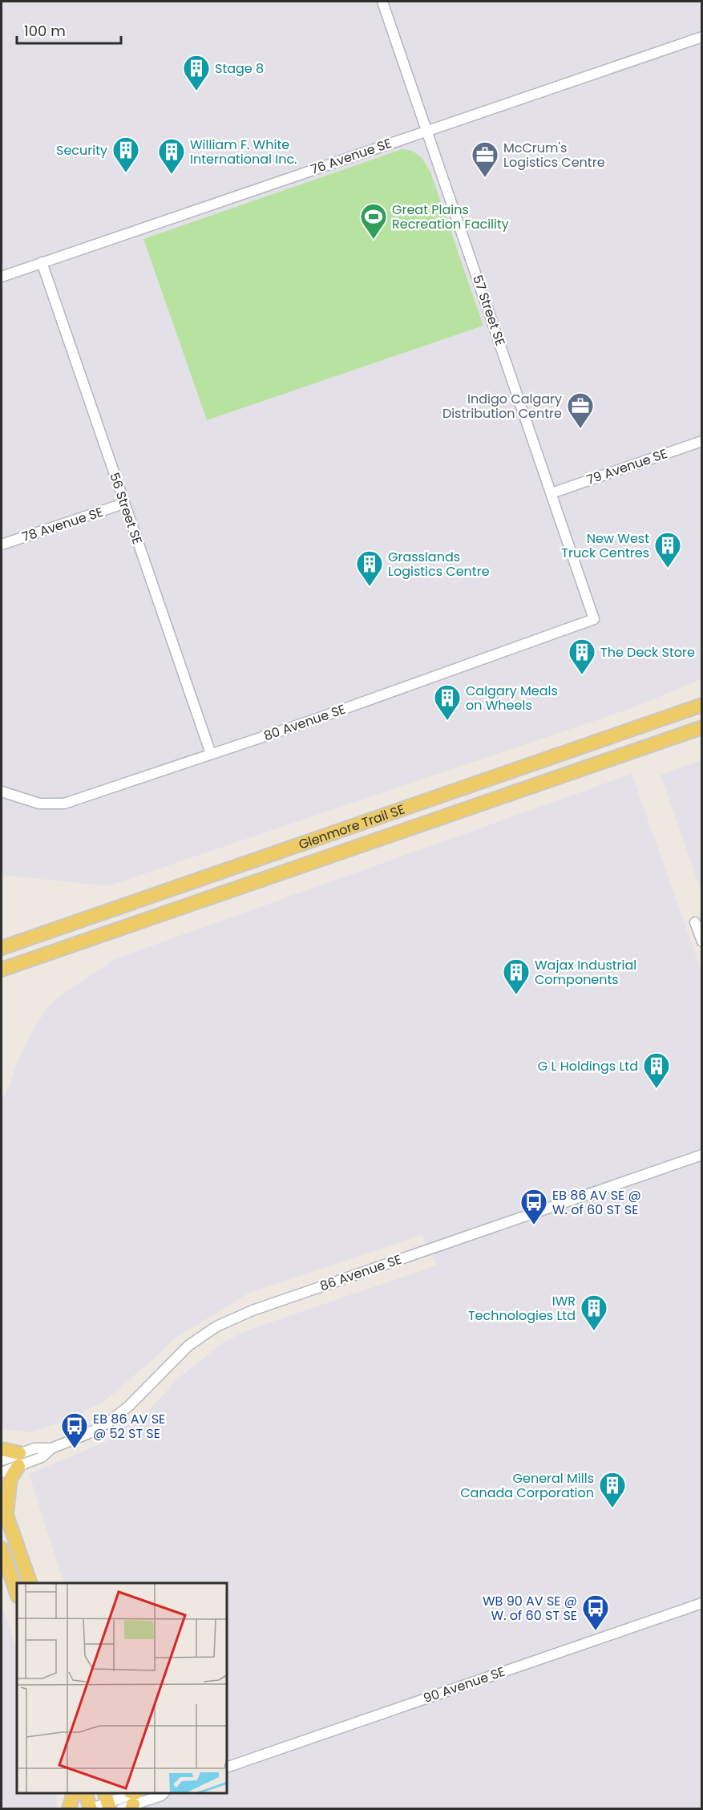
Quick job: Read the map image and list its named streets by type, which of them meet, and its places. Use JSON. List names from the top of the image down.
{
  "streets": {
    "main road": ["Glenmore Trail SE"],
    "street": [
      "76 Avenue SE",
      "57 Street SE",
      "79 Avenue SE",
      "56 Street SE",
      "78 Avenue SE",
      "80 Avenue SE",
      "86 Avenue SE",
      "90 Avenue SE"
    ]
  },
  "crossings": [
    ["76 Avenue SE", "57 Street SE"],
    ["76 Avenue SE", "56 Street SE"],
    ["57 Street SE", "79 Avenue SE"],
    ["57 Street SE", "80 Avenue SE"],
    ["56 Street SE", "78 Avenue SE"],
    ["56 Street SE", "80 Avenue SE"]
  ],
  "places": {
    "building": [
      "Stage 8",
      "Security",
      "William F. White International Inc.",
      "New West Truck Centres",
      "Grasslands Logistics Centre",
      "The Deck Store",
      "Calgary Meals on Wheels",
      "Wajax Industrial Components",
      "G L Holdings Ltd",
      "IWR Technologies Ltd",
      "General Mills Canada Corporation"
    ],
    "office": ["McCrum's Logistics Centre", "Indigo Calgary Distribution Centre"],
    "sports": ["Great Plains Recreation Facility"],
    "bus stop": ["EB 86 AV SE @ W. of 60 ST SE", "EB 86 AV SE @ 52 ST SE", "WB 90 AV SE @ W. of 60 ST SE"]
  },
  "scale_bar": "100 m"
}
